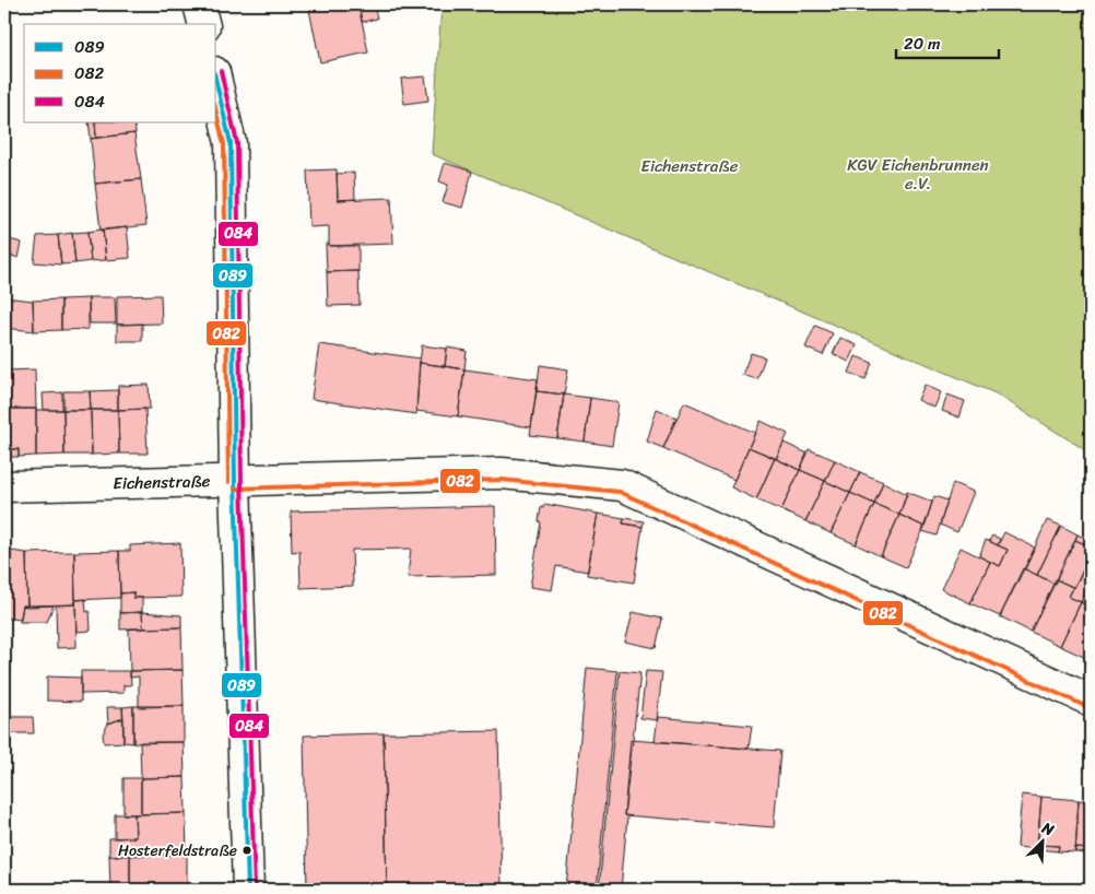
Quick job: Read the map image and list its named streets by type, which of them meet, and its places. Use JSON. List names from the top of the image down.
{
  "streets": {
    "street": ["Eichenstraße"]
  },
  "parks": ["KGV Eichenbrunnen e.V.", "Eichenstraße"],
  "places": ["Hosterfeldstraße"],
  "lines": ["transit line 084", "transit line 089", "transit line 082"],
  "legend": ["089", "082", "084"],
  "scale_bar": "20 m",
  "north": "top right"
}
